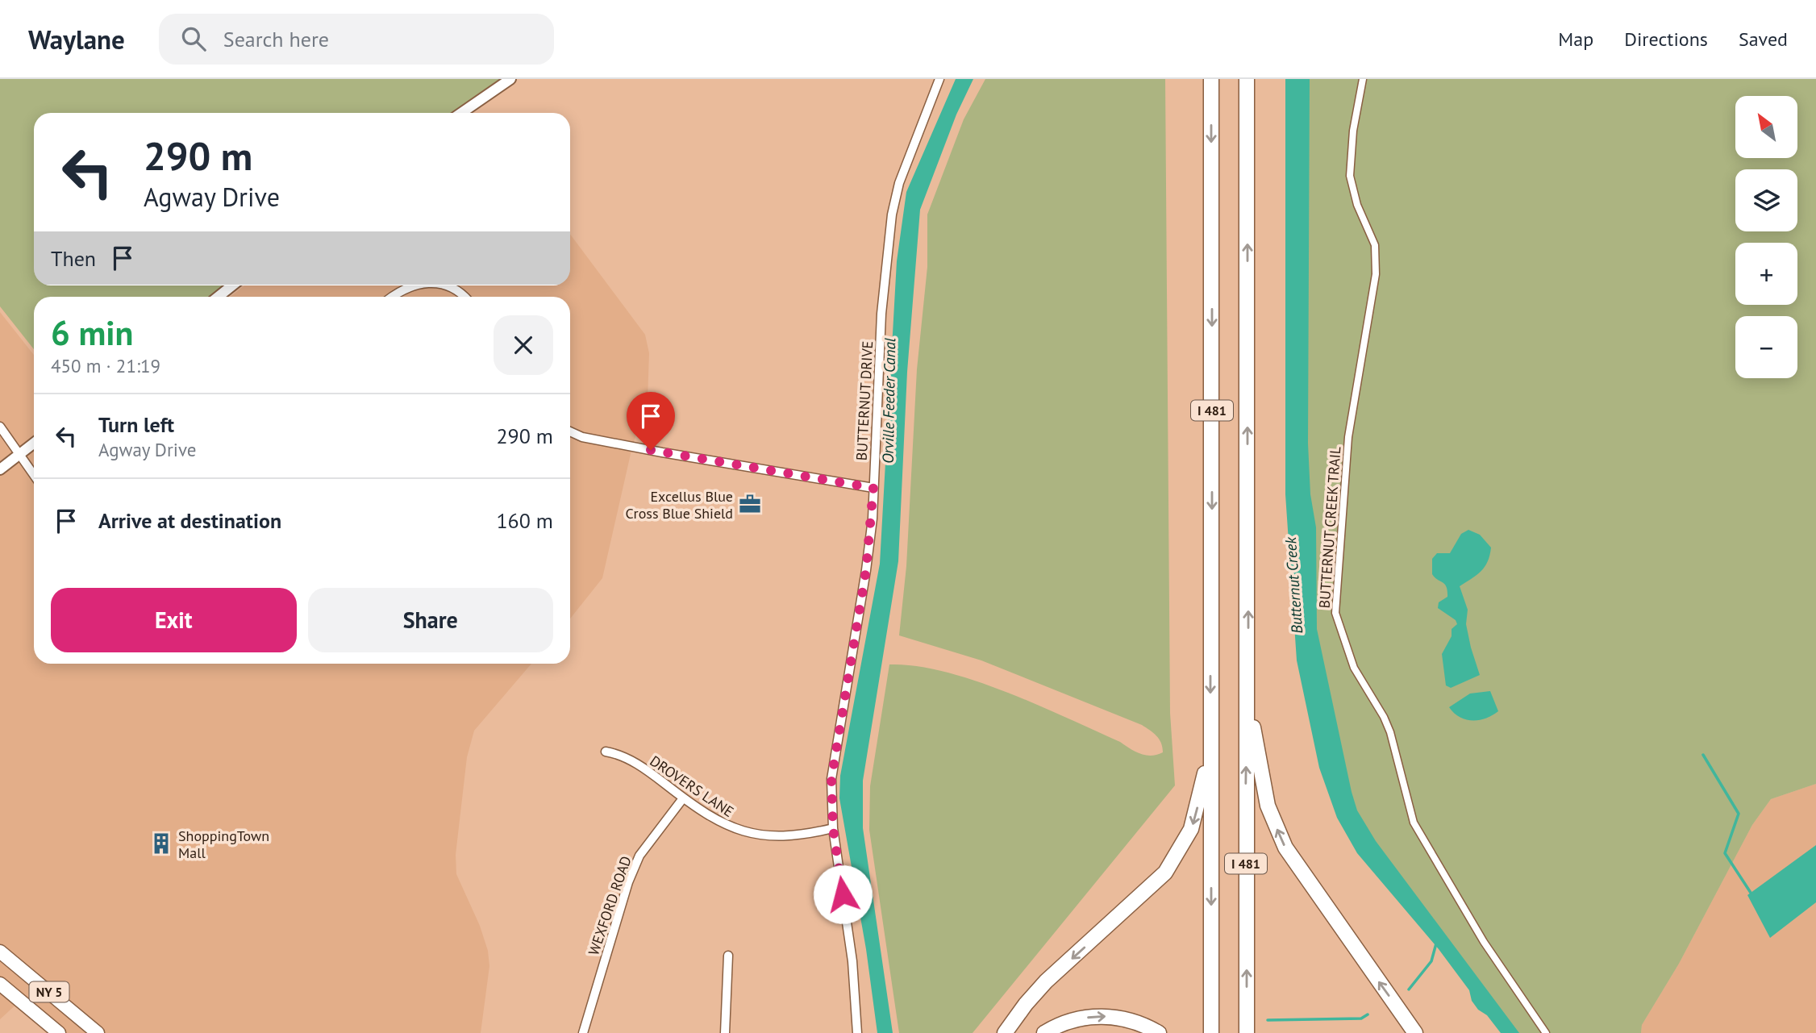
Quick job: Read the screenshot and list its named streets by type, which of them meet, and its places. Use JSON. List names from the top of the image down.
{
  "streets": {
    "highway": ["I 481"],
    "main road": ["NY 5"],
    "street": [
      "BUTTERNUT DRIVE",
      "BUTTERNUT CREEK TRAIL",
      "DROVERS LANE",
      "WEXFORD ROAD"
    ]
  },
  "crossings": [
    ["BUTTERNUT DRIVE", "DROVERS LANE"],
    ["DROVERS LANE", "WEXFORD ROAD"]
  ],
  "water": ["Orville Feeder Canal", "Butternut Creek"],
  "places": {
    "office": ["Excellus Blue Cross Blue Shield"],
    "building": ["ShoppingTown Mall"]
  },
  "north": "top left",
  "page": {
    "header": "Waylane",
    "search": "Search here",
    "nav": ["Map", "Directions", "Saved"],
    "map_buttons": ["+", "−"],
    "turn": ["290 m", "Agway Drive"],
    "then": "Then",
    "heading": ["6 min", "450 m · 21:19"],
    "list": [
      {
        "name": "Turn left",
        "note": "Agway Drive",
        "value": "290 m"
      },
      {
        "name": "Arrive at destination",
        "value": "160 m"
      }
    ],
    "buttons": ["Exit", "Share"]
  }
}
